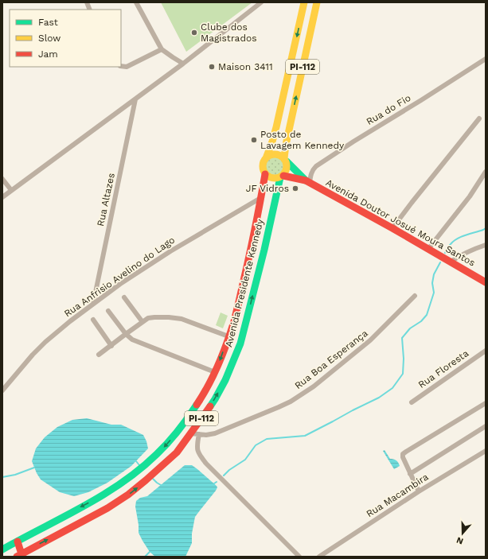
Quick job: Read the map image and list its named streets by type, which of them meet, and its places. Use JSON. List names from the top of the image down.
{
  "streets": {
    "main road": ["PI-112", "Avenida Doutor Josué Moura Santos", "Avenida Presidente Kennedy"],
    "street": [
      "Rua do Fio",
      "Rua Altazes",
      "Rua Anfrisio Avelino do Lago",
      "Rua Boa Esperança",
      "Rua Floresta",
      "Rua Macambira"
    ]
  },
  "crossings": [
    ["Rua do Fio", "Avenida Doutor Josué Moura Santos"],
    ["Rua Altazes", "Rua Anfrisio Avelino do Lago"],
    ["Rua Anfrisio Avelino do Lago", "Avenida Presidente Kennedy"],
    ["Avenida Presidente Kennedy", "Rua Boa Esperança"]
  ],
  "places": [
    "Clube dos Magistrados",
    "Maison 3411",
    "Posto de Lavagem Kennedy",
    "JF Vidros"
  ],
  "legend": ["Fast", "Slow", "Jam"],
  "north": "bottom"
}
